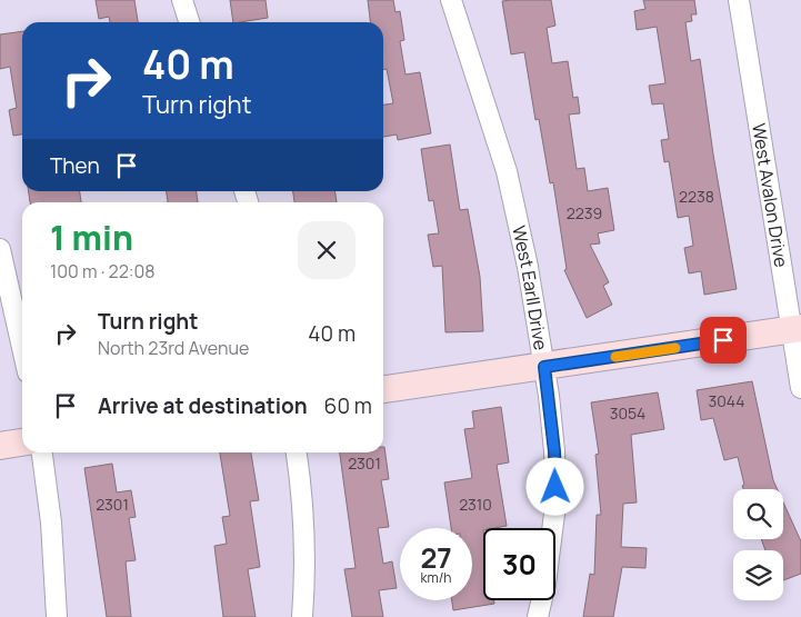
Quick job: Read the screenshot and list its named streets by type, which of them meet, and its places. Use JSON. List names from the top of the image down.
{
  "streets": {
    "street": ["West Avalon Drive", "West Earll Drive"]
  },
  "house_numbers": [
    "2238",
    "2239",
    "3044",
    "3054",
    "2301",
    "2301",
    "2310"
  ],
  "page": {
    "turn": ["40 m", "Turn right"],
    "then": "Then",
    "heading": ["1 min", "100 m · 22:08"],
    "list": [
      {
        "name": "Turn right",
        "note": "North 23rd Avenue",
        "value": "40 m"
      },
      {
        "name": "Arrive at destination",
        "value": "60 m"
      }
    ],
    "speed": "27 km/h",
    "limit": "30"
  }
}
